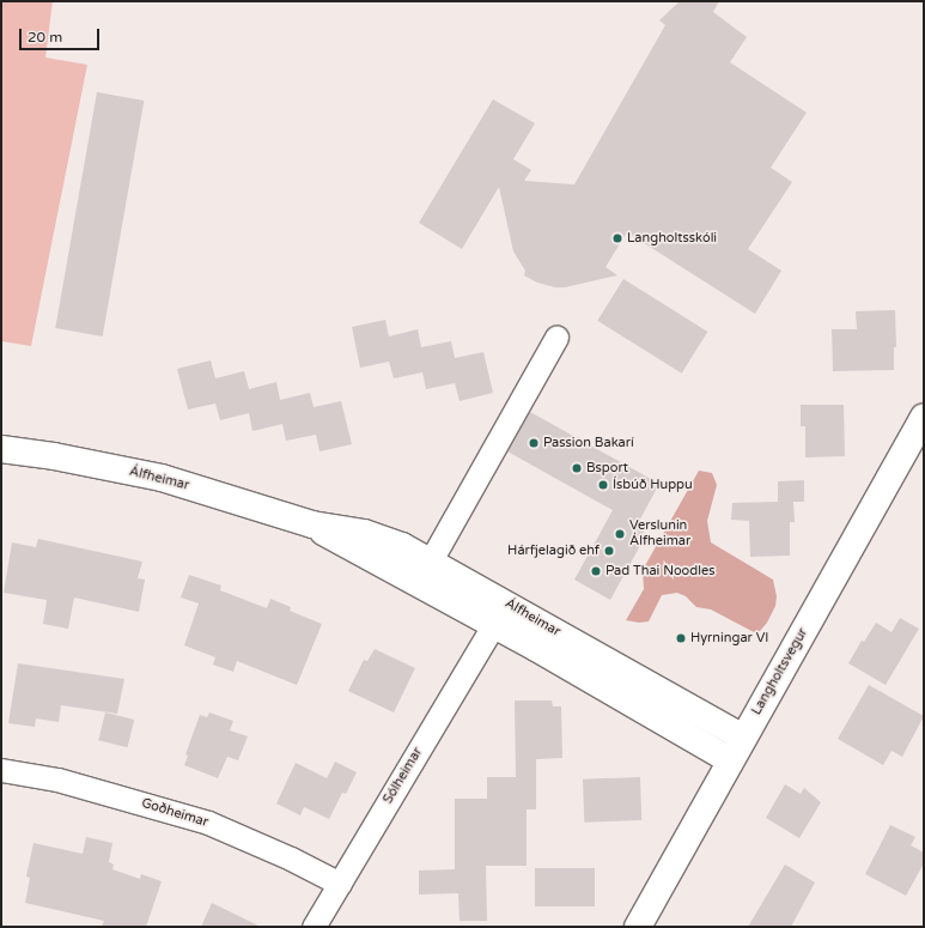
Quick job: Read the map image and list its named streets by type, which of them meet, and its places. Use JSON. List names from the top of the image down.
{
  "streets": {
    "street": [
      "Álfheimar",
      "Langholtsvegur",
      "Sólheimar",
      "Goðheimar"
    ]
  },
  "crossings": [
    ["Álfheimar", "Langholtsvegur"],
    ["Álfheimar", "Sólheimar"],
    ["Sólheimar", "Goðheimar"]
  ],
  "places": [
    "Langholtsskóli",
    "Passion Bakarí",
    "Bsport",
    "Ísbúð Huppu",
    "Verslunin Álfheimar",
    "Hárfjelagið ehf",
    "Pad Thai Noodles",
    "Hyrningar VI"
  ],
  "scale_bar": "20 m"
}
